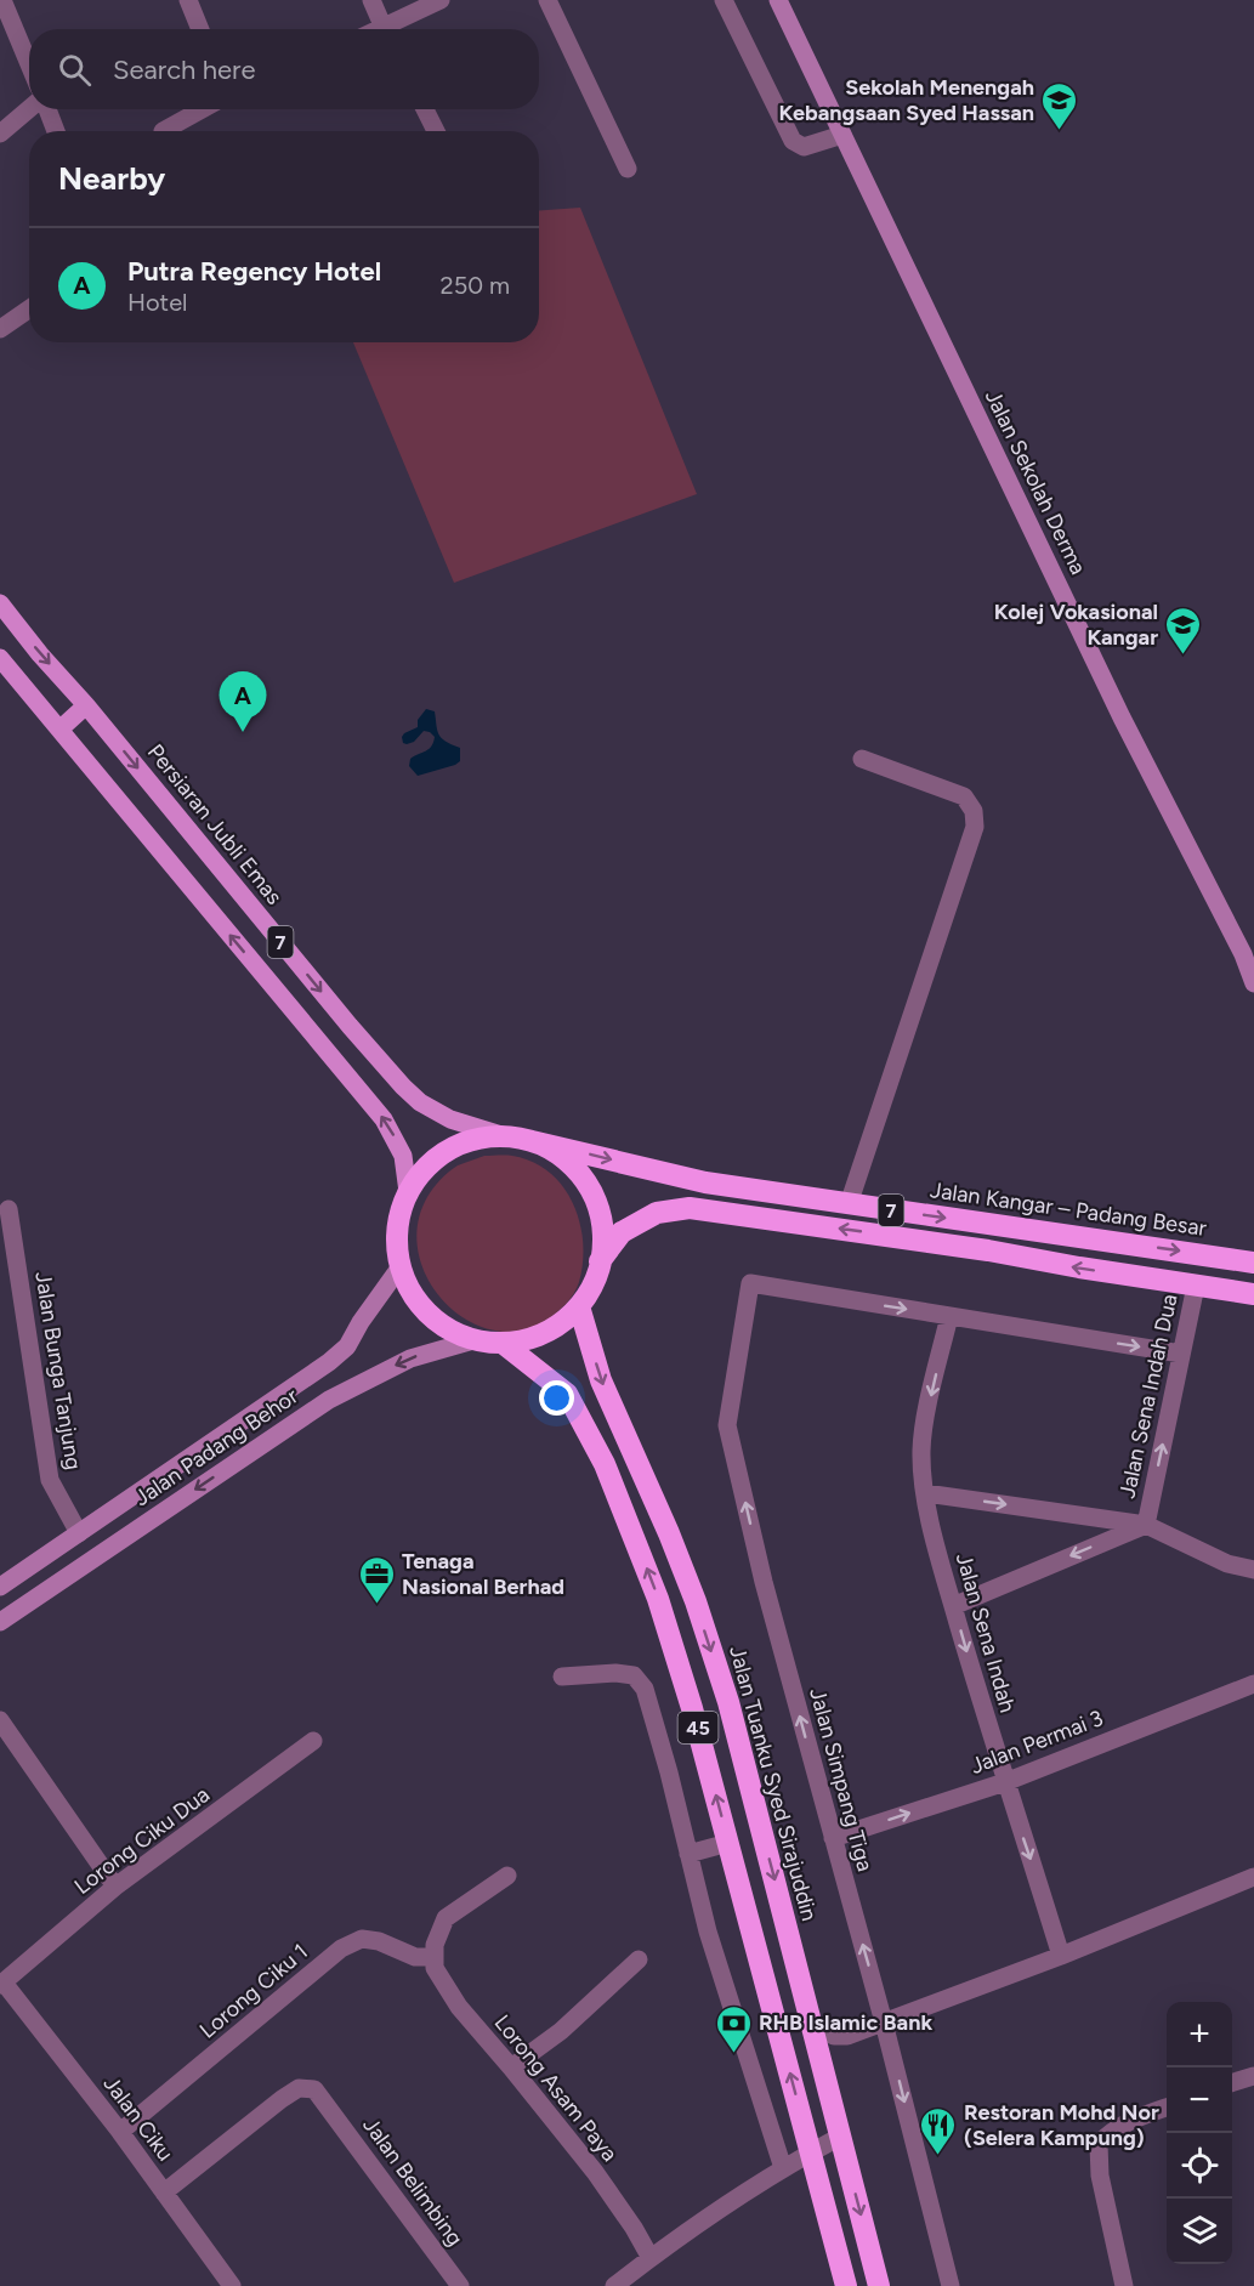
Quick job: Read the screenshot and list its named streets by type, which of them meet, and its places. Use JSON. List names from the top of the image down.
{
  "streets": {
    "highway": [
      "7",
      "Jalan Kangar – Padang Besar",
      "45",
      "Jalan Tuanku Syed Sirajuddin"
    ],
    "main road": ["Persiaran Jubli Emas"],
    "street": [
      "Jalan Sekolah Derma",
      "Jalan Bunga Tanjung",
      "Jalan Sena Indah Dua",
      "Jalan Padang Behor",
      "Jalan Sena Indah",
      "Jalan Permai 3",
      "Jalan Simpang Tiga",
      "Lorong Ciku Dua",
      "Lorong Ciku 1",
      "Lorong Asam Paya",
      "Jalan Ciku",
      "Jalan Belimbing"
    ]
  },
  "crossings": [
    ["Persiaran Jubli Emas", "7"],
    ["Persiaran Jubli Emas", "Jalan Kangar – Padang Besar"],
    ["Persiaran Jubli Emas", "Jalan Padang Behor"],
    ["Persiaran Jubli Emas", "45"],
    ["Persiaran Jubli Emas", "Jalan Tuanku Syed Sirajuddin"],
    ["7", "Jalan Kangar – Padang Besar"],
    ["7", "Jalan Sena Indah Dua"],
    ["7", "Jalan Padang Behor"],
    ["7", "45"],
    ["7", "Jalan Tuanku Syed Sirajuddin"],
    ["Jalan Kangar – Padang Besar", "Jalan Padang Behor"],
    ["Jalan Kangar – Padang Besar", "45"],
    ["Jalan Kangar – Padang Besar", "Jalan Tuanku Syed Sirajuddin"],
    ["Jalan Bunga Tanjung", "Jalan Padang Behor"],
    ["Jalan Sena Indah Dua", "Jalan Sena Indah"],
    ["Jalan Padang Behor", "45"],
    ["Jalan Padang Behor", "Jalan Tuanku Syed Sirajuddin"],
    ["Jalan Sena Indah", "Jalan Permai 3"],
    ["Jalan Sena Indah", "Jalan Simpang Tiga"],
    ["45", "Jalan Tuanku Syed Sirajuddin"],
    ["Jalan Permai 3", "Jalan Simpang Tiga"],
    ["Lorong Ciku Dua", "Jalan Ciku"],
    ["Lorong Ciku 1", "Lorong Asam Paya"],
    ["Lorong Ciku 1", "Jalan Ciku"],
    ["Jalan Ciku", "Jalan Belimbing"]
  ],
  "one_way": ["Jalan Sena Indah", "Jalan Permai 3"],
  "places": {
    "school or university": ["Sekolah Menengah Kebangsaan Syed Hassan", "Kolej Vokasional Kangar"],
    "office": ["Tenaga Nasional Berhad"],
    "bank": ["RHB Islamic Bank"],
    "restaurant": ["Restoran Mohd Nor (Selera Kampung)"]
  },
  "page": {
    "search": "Search here",
    "heading": "Nearby",
    "list": [
      {
        "mark": "A",
        "name": "Putra Regency Hotel",
        "note": "Hotel",
        "value": "250 m"
      }
    ],
    "pins": "A",
    "map_buttons": ["+", "−"]
  }
}
